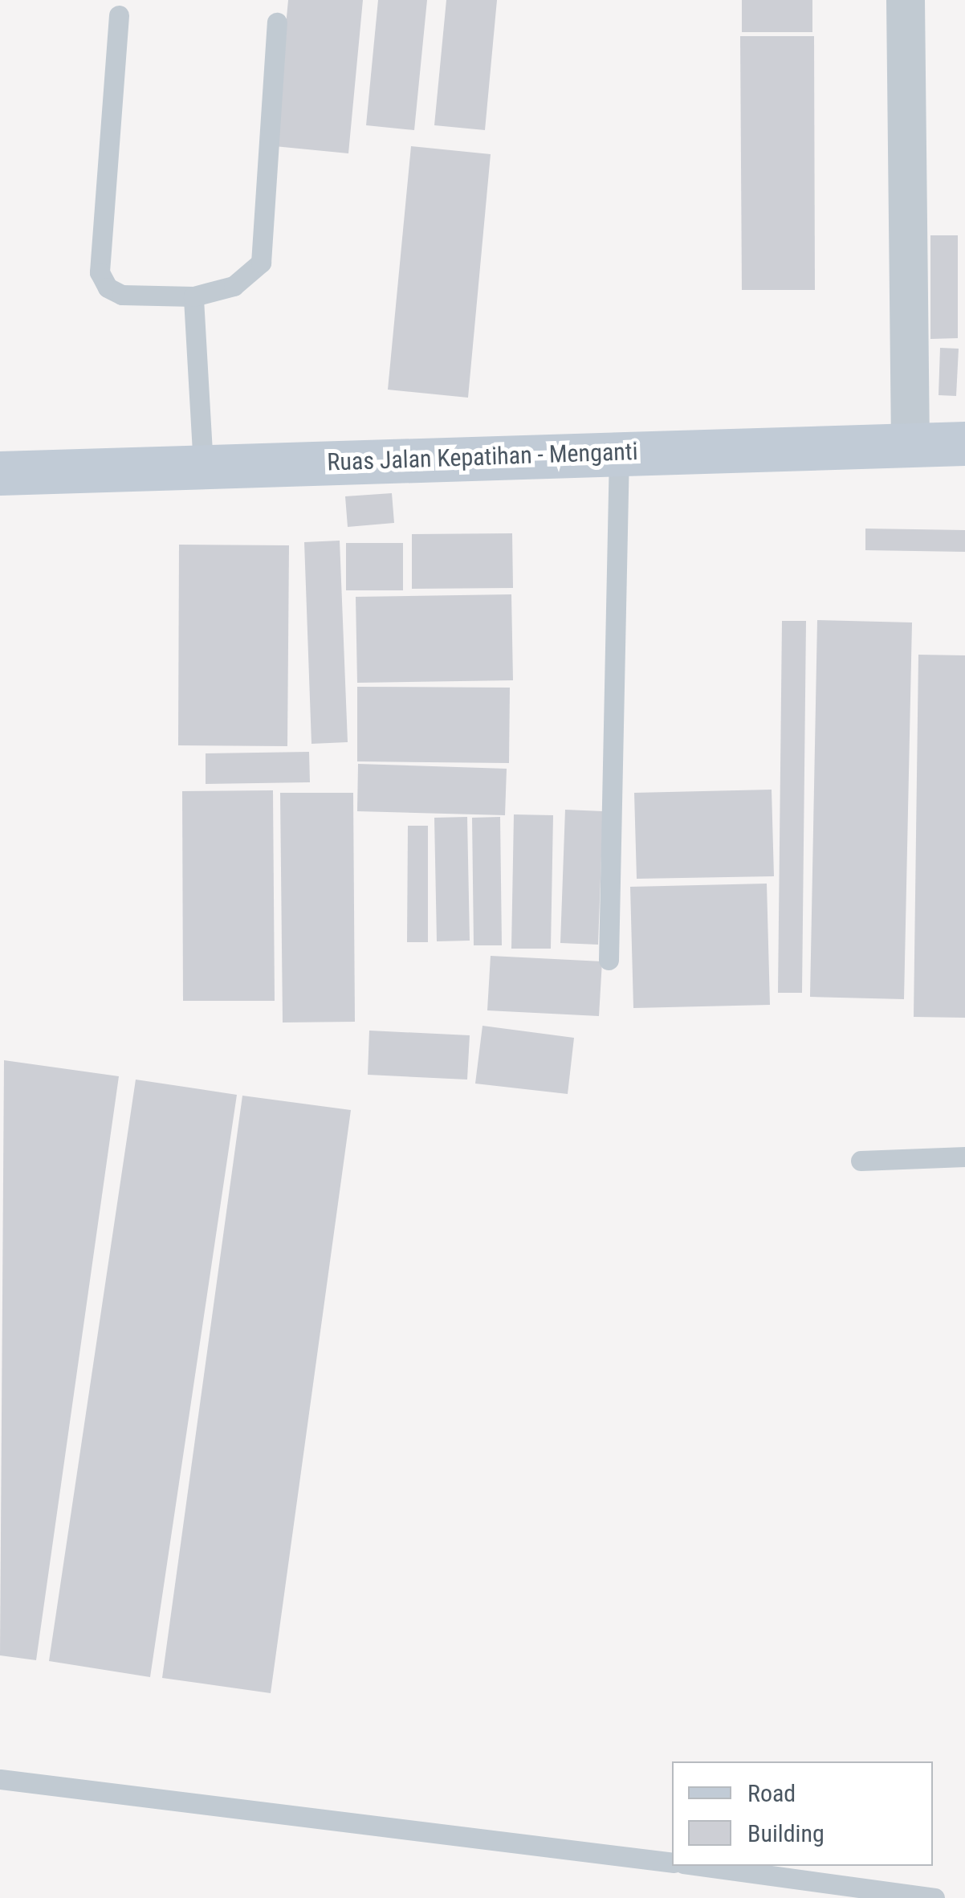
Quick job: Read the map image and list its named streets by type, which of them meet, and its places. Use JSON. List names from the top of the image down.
{
  "streets": {
    "main road": ["Ruas Jalan Kepatihan - Menganti"]
  },
  "legend": ["Road", "Building"]
}
